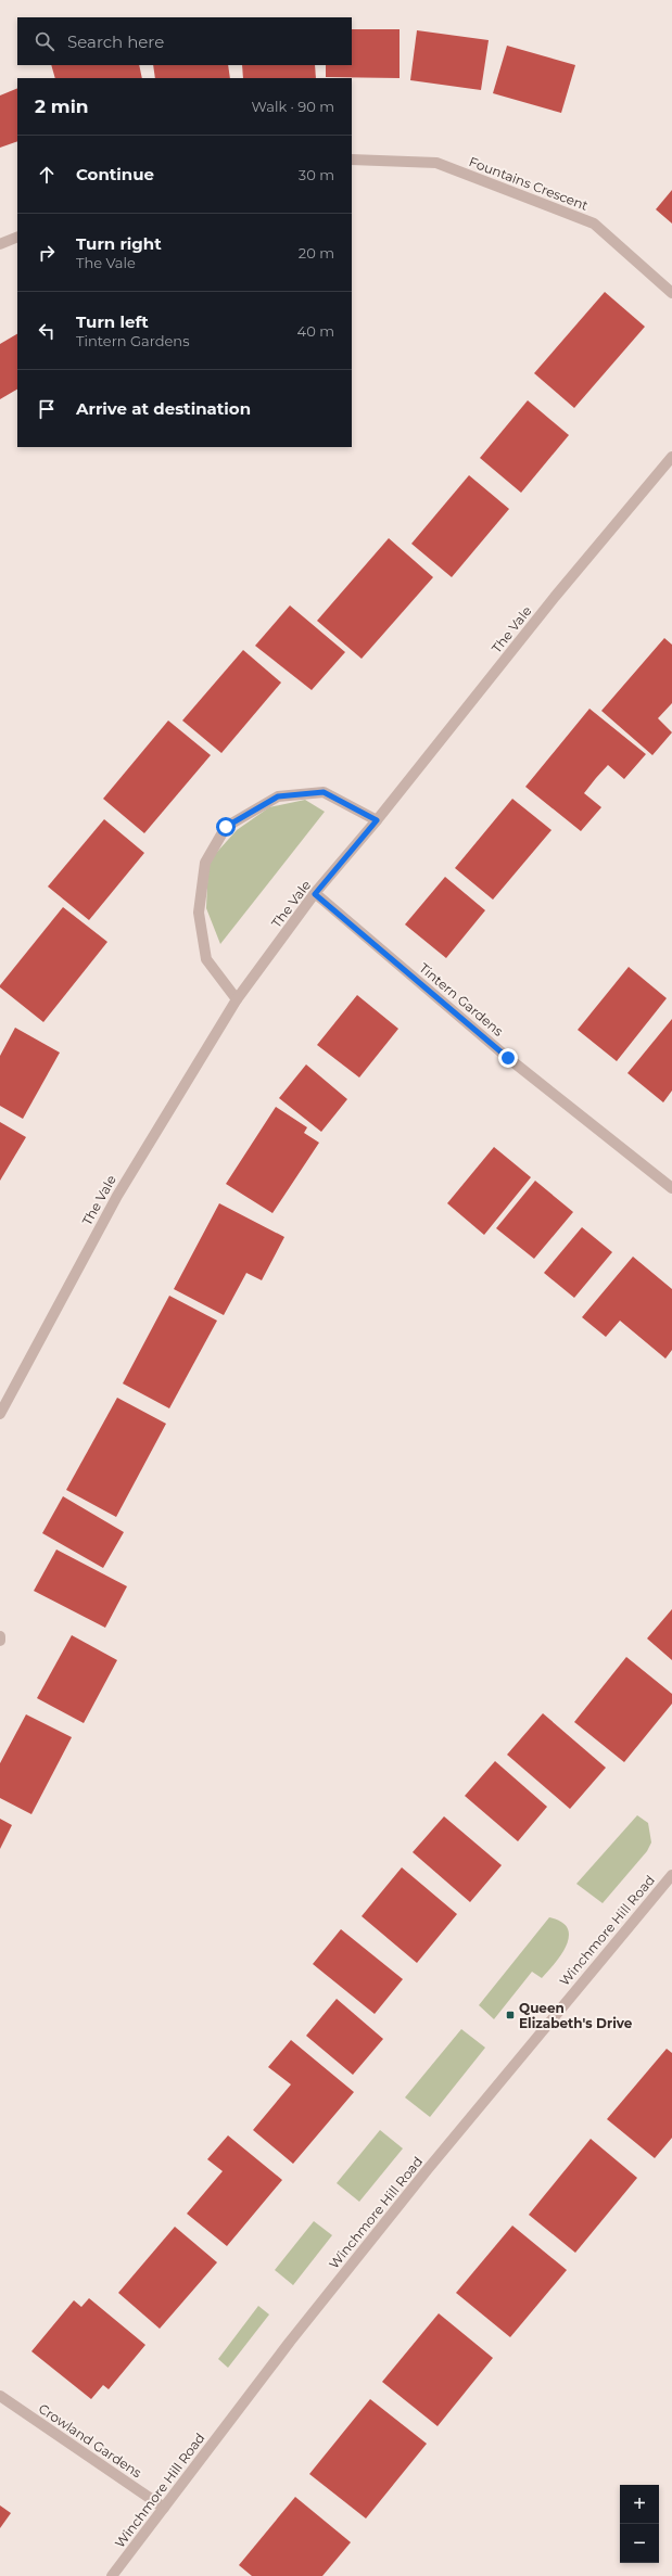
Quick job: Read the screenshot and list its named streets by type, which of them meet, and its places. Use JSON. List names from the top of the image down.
{
  "streets": {
    "street": [
      "Fountains Crescent",
      "The Vale",
      "Tintern Gardens",
      "Winchmore Hill Road",
      "Crowland Gardens"
    ]
  },
  "crossings": [
    ["The Vale", "Tintern Gardens"],
    ["Winchmore Hill Road", "Crowland Gardens"]
  ],
  "places": {
    "transit": ["Queen Elizabeth's Drive"]
  },
  "page": {
    "search": "Search here",
    "heading": ["2 min", "Walk · 90 m"],
    "list": [
      ["Continue", "30 m"],
      ["Turn right", "The Vale", "20 m"],
      ["Turn left", "Tintern Gardens", "40 m"],
      "Arrive at destination"
    ],
    "map_buttons": ["+", "−"]
  }
}
